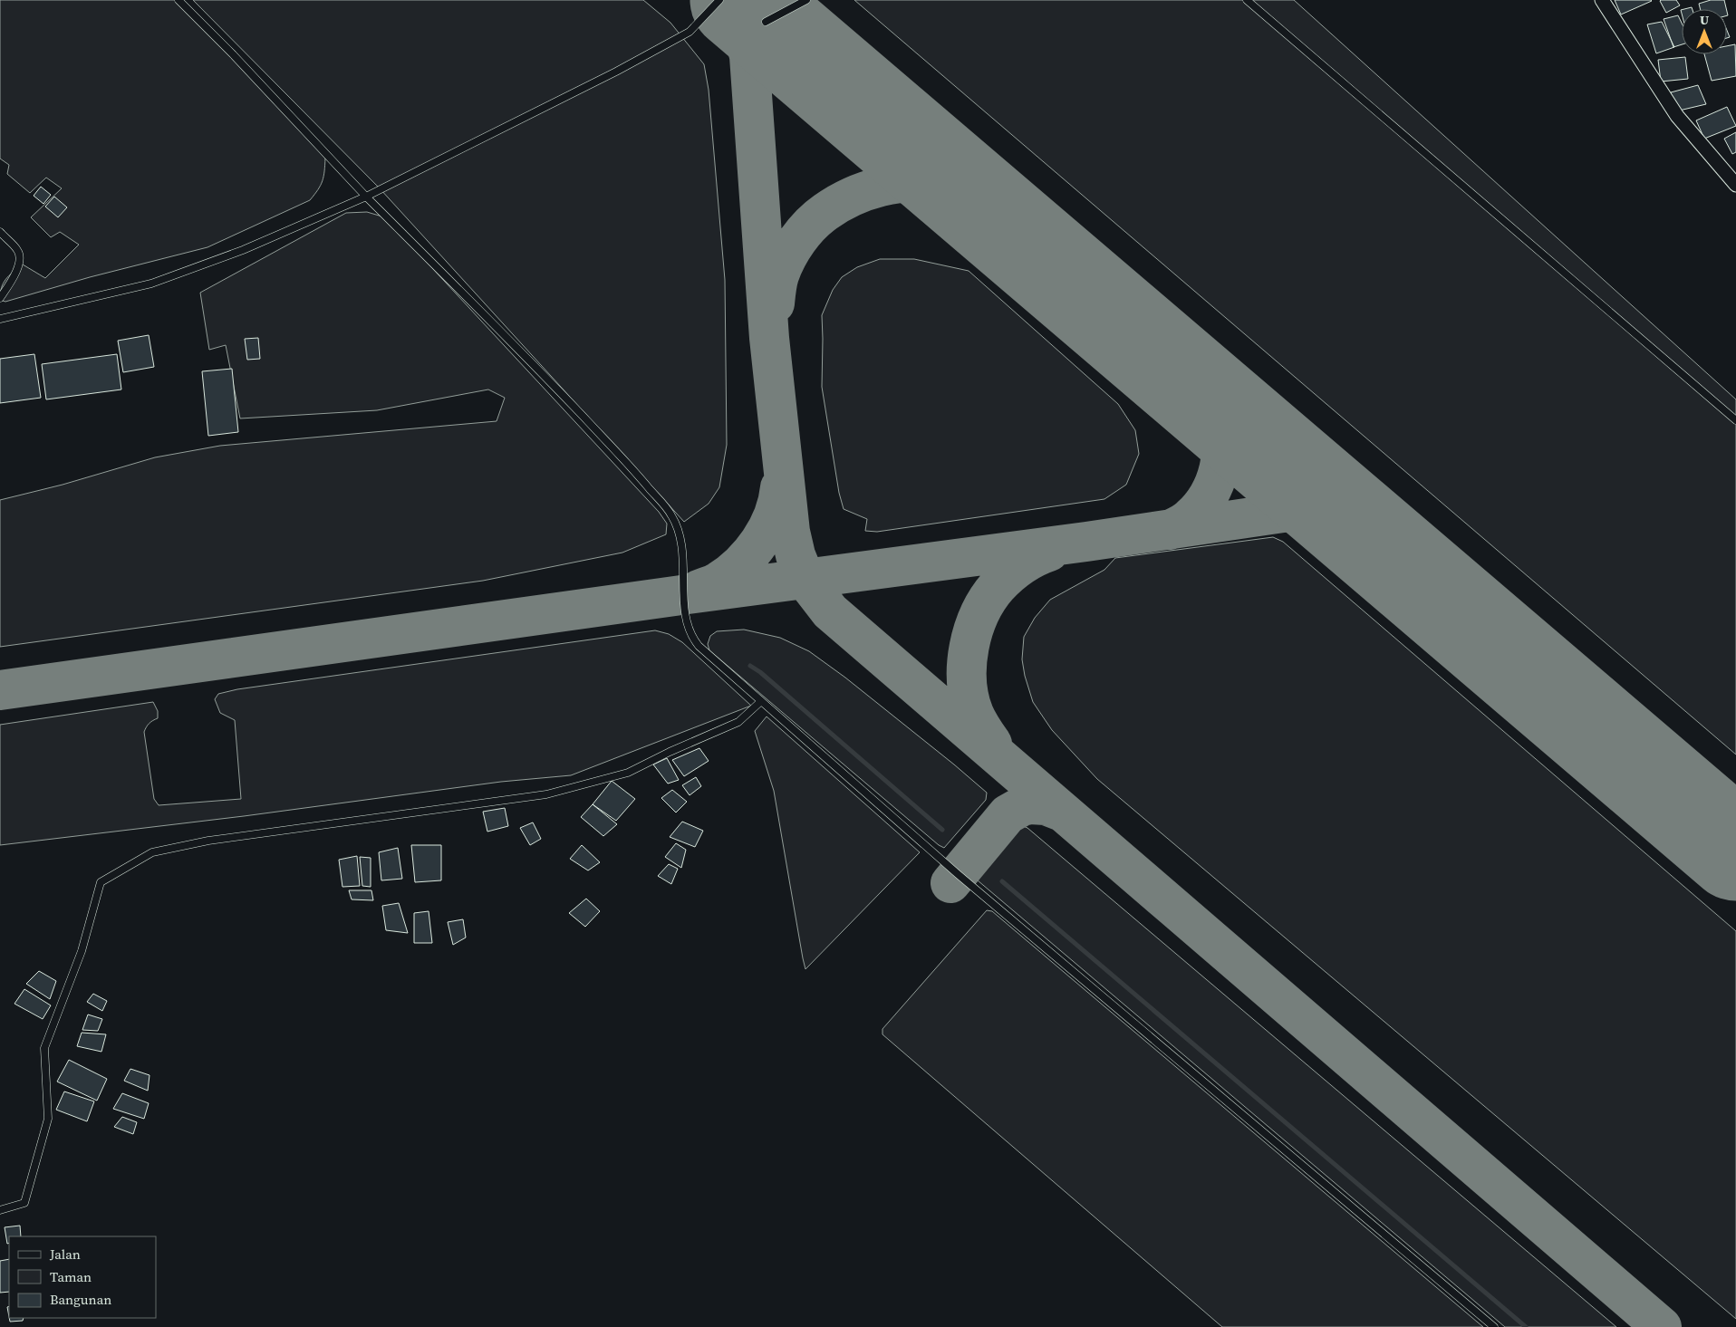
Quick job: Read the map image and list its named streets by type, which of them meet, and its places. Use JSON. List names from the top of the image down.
{
  "legend": ["Jalan", "Taman", "Bangunan"],
  "north": "top"
}
